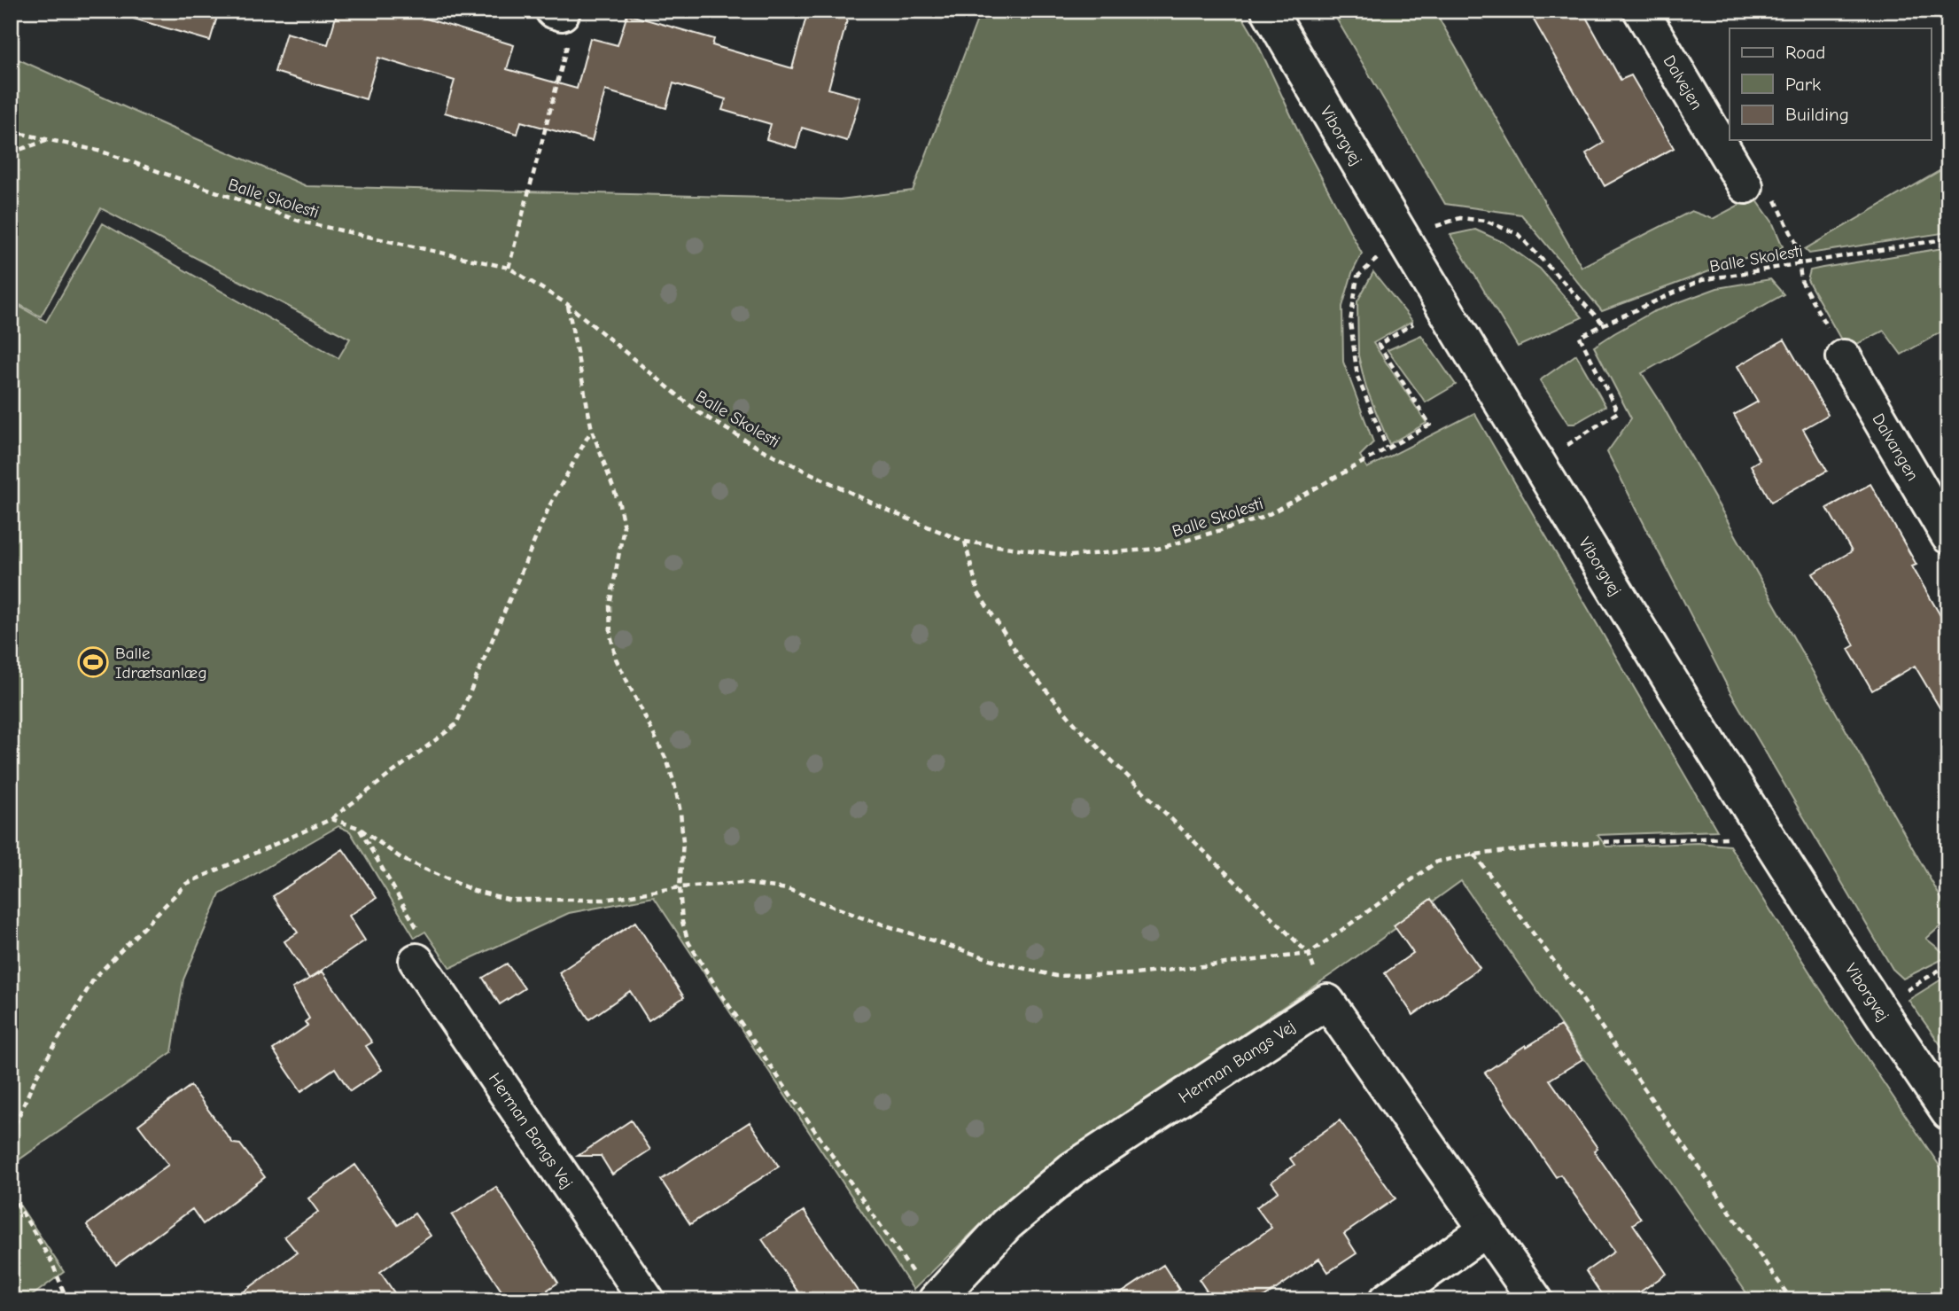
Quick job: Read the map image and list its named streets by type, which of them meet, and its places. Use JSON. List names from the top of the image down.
{
  "streets": {
    "street": [
      "Dalvejen",
      "Viborgvej",
      "Dalvangen",
      "Herman Bangs Vej"
    ],
    "path": ["Balle Skolesti"]
  },
  "crossings": [
    ["Viborgvej", "Balle Skolesti"]
  ],
  "places": {
    "sports": ["Balle Idrætsanlæg"]
  },
  "legend": ["Road", "Park", "Building"]
}
